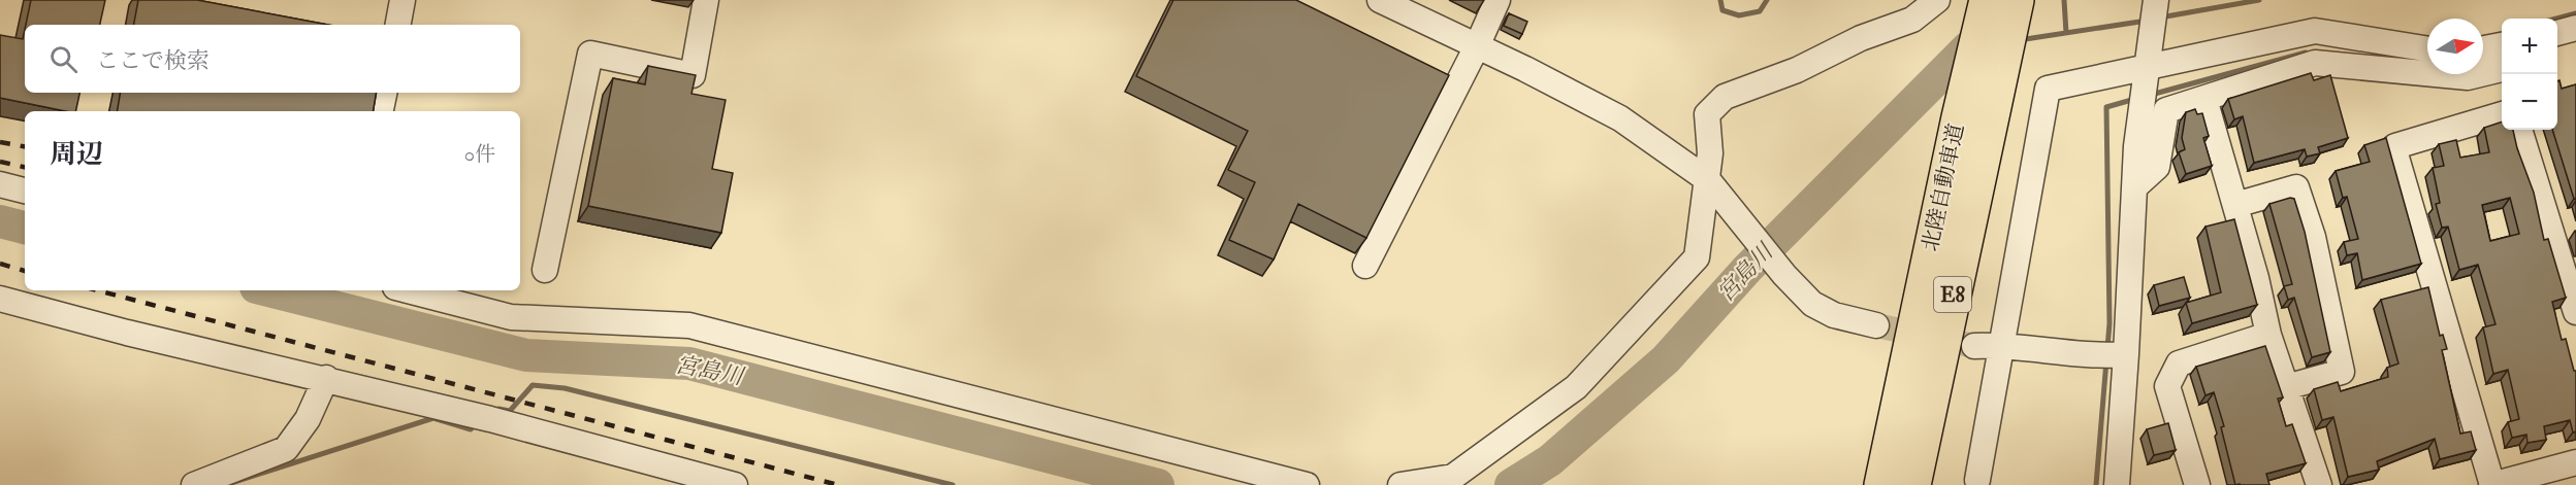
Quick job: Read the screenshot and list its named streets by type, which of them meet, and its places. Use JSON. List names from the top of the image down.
{
  "streets": {
    "highway": ["北陸自動車道", "E8"]
  },
  "water": ["宮島川"],
  "north": "right",
  "page": {
    "map_buttons": ["+", "−"],
    "search": "ここで検索",
    "heading": ["周辺", "0件"]
  }
}
